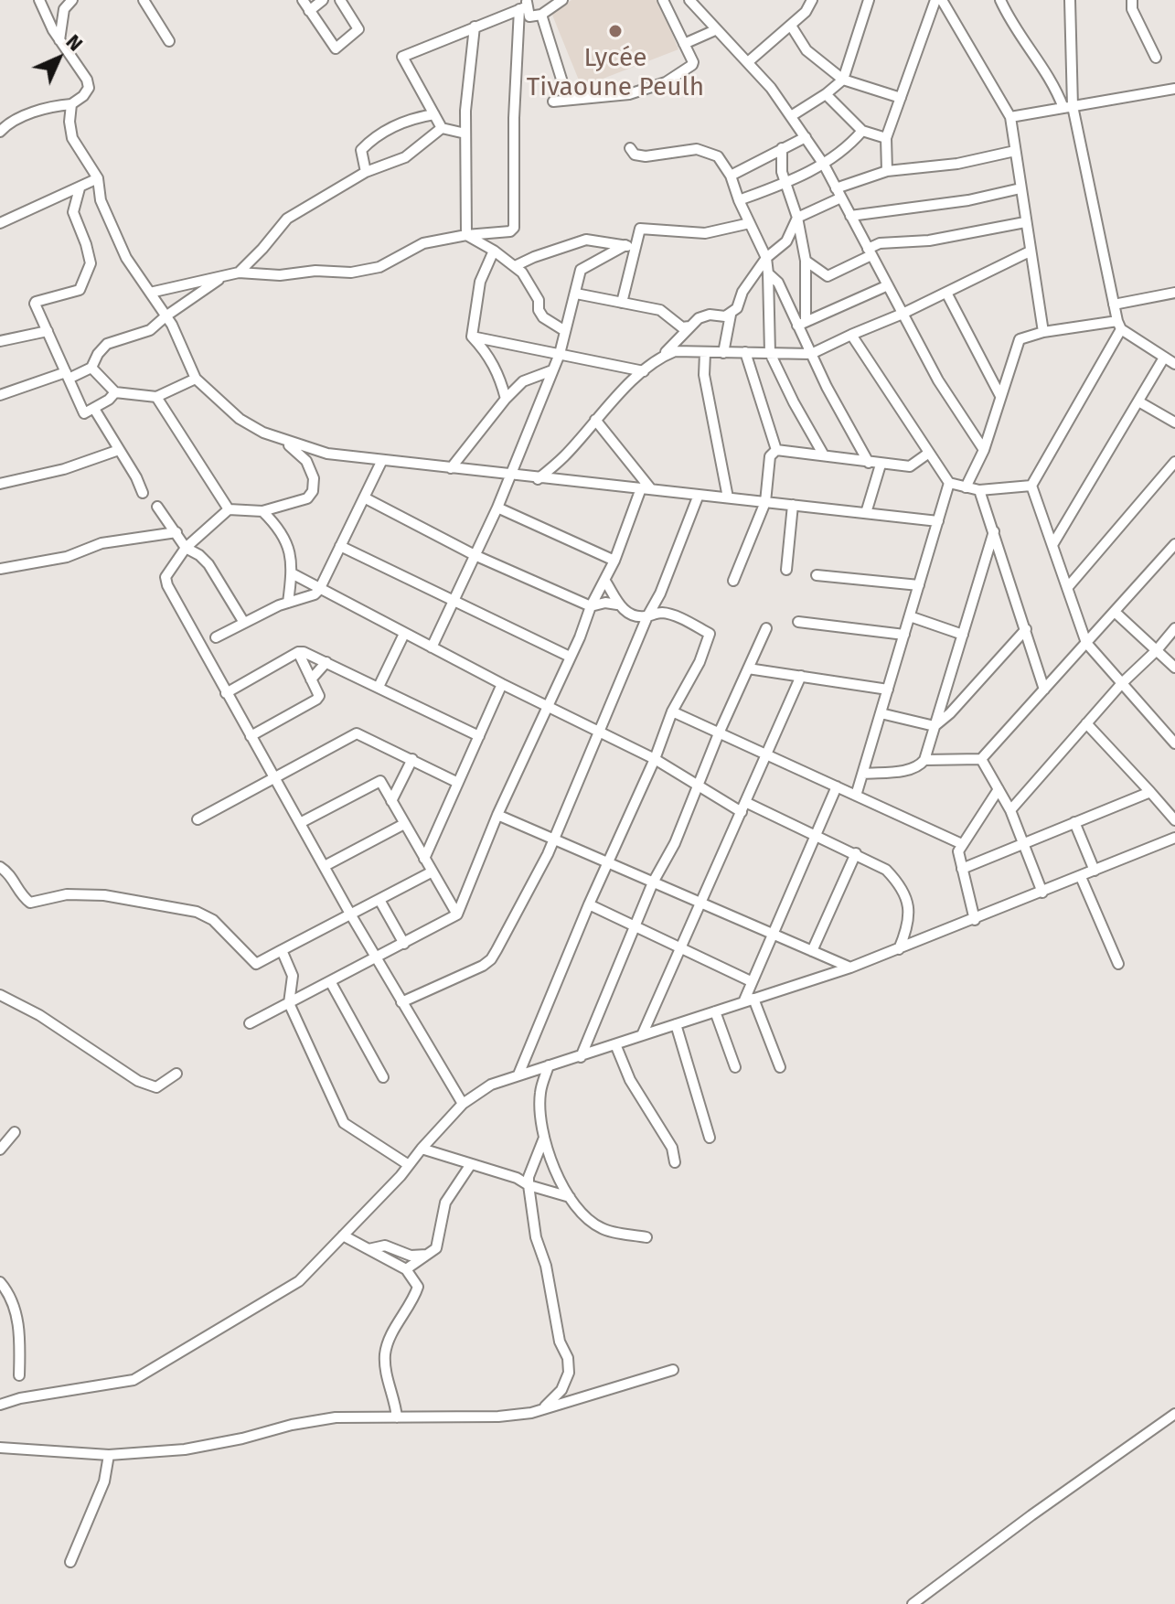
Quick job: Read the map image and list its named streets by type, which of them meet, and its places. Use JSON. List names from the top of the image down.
{
  "places": ["Lycée Tivaoune Peulh"],
  "north": "top right"
}
